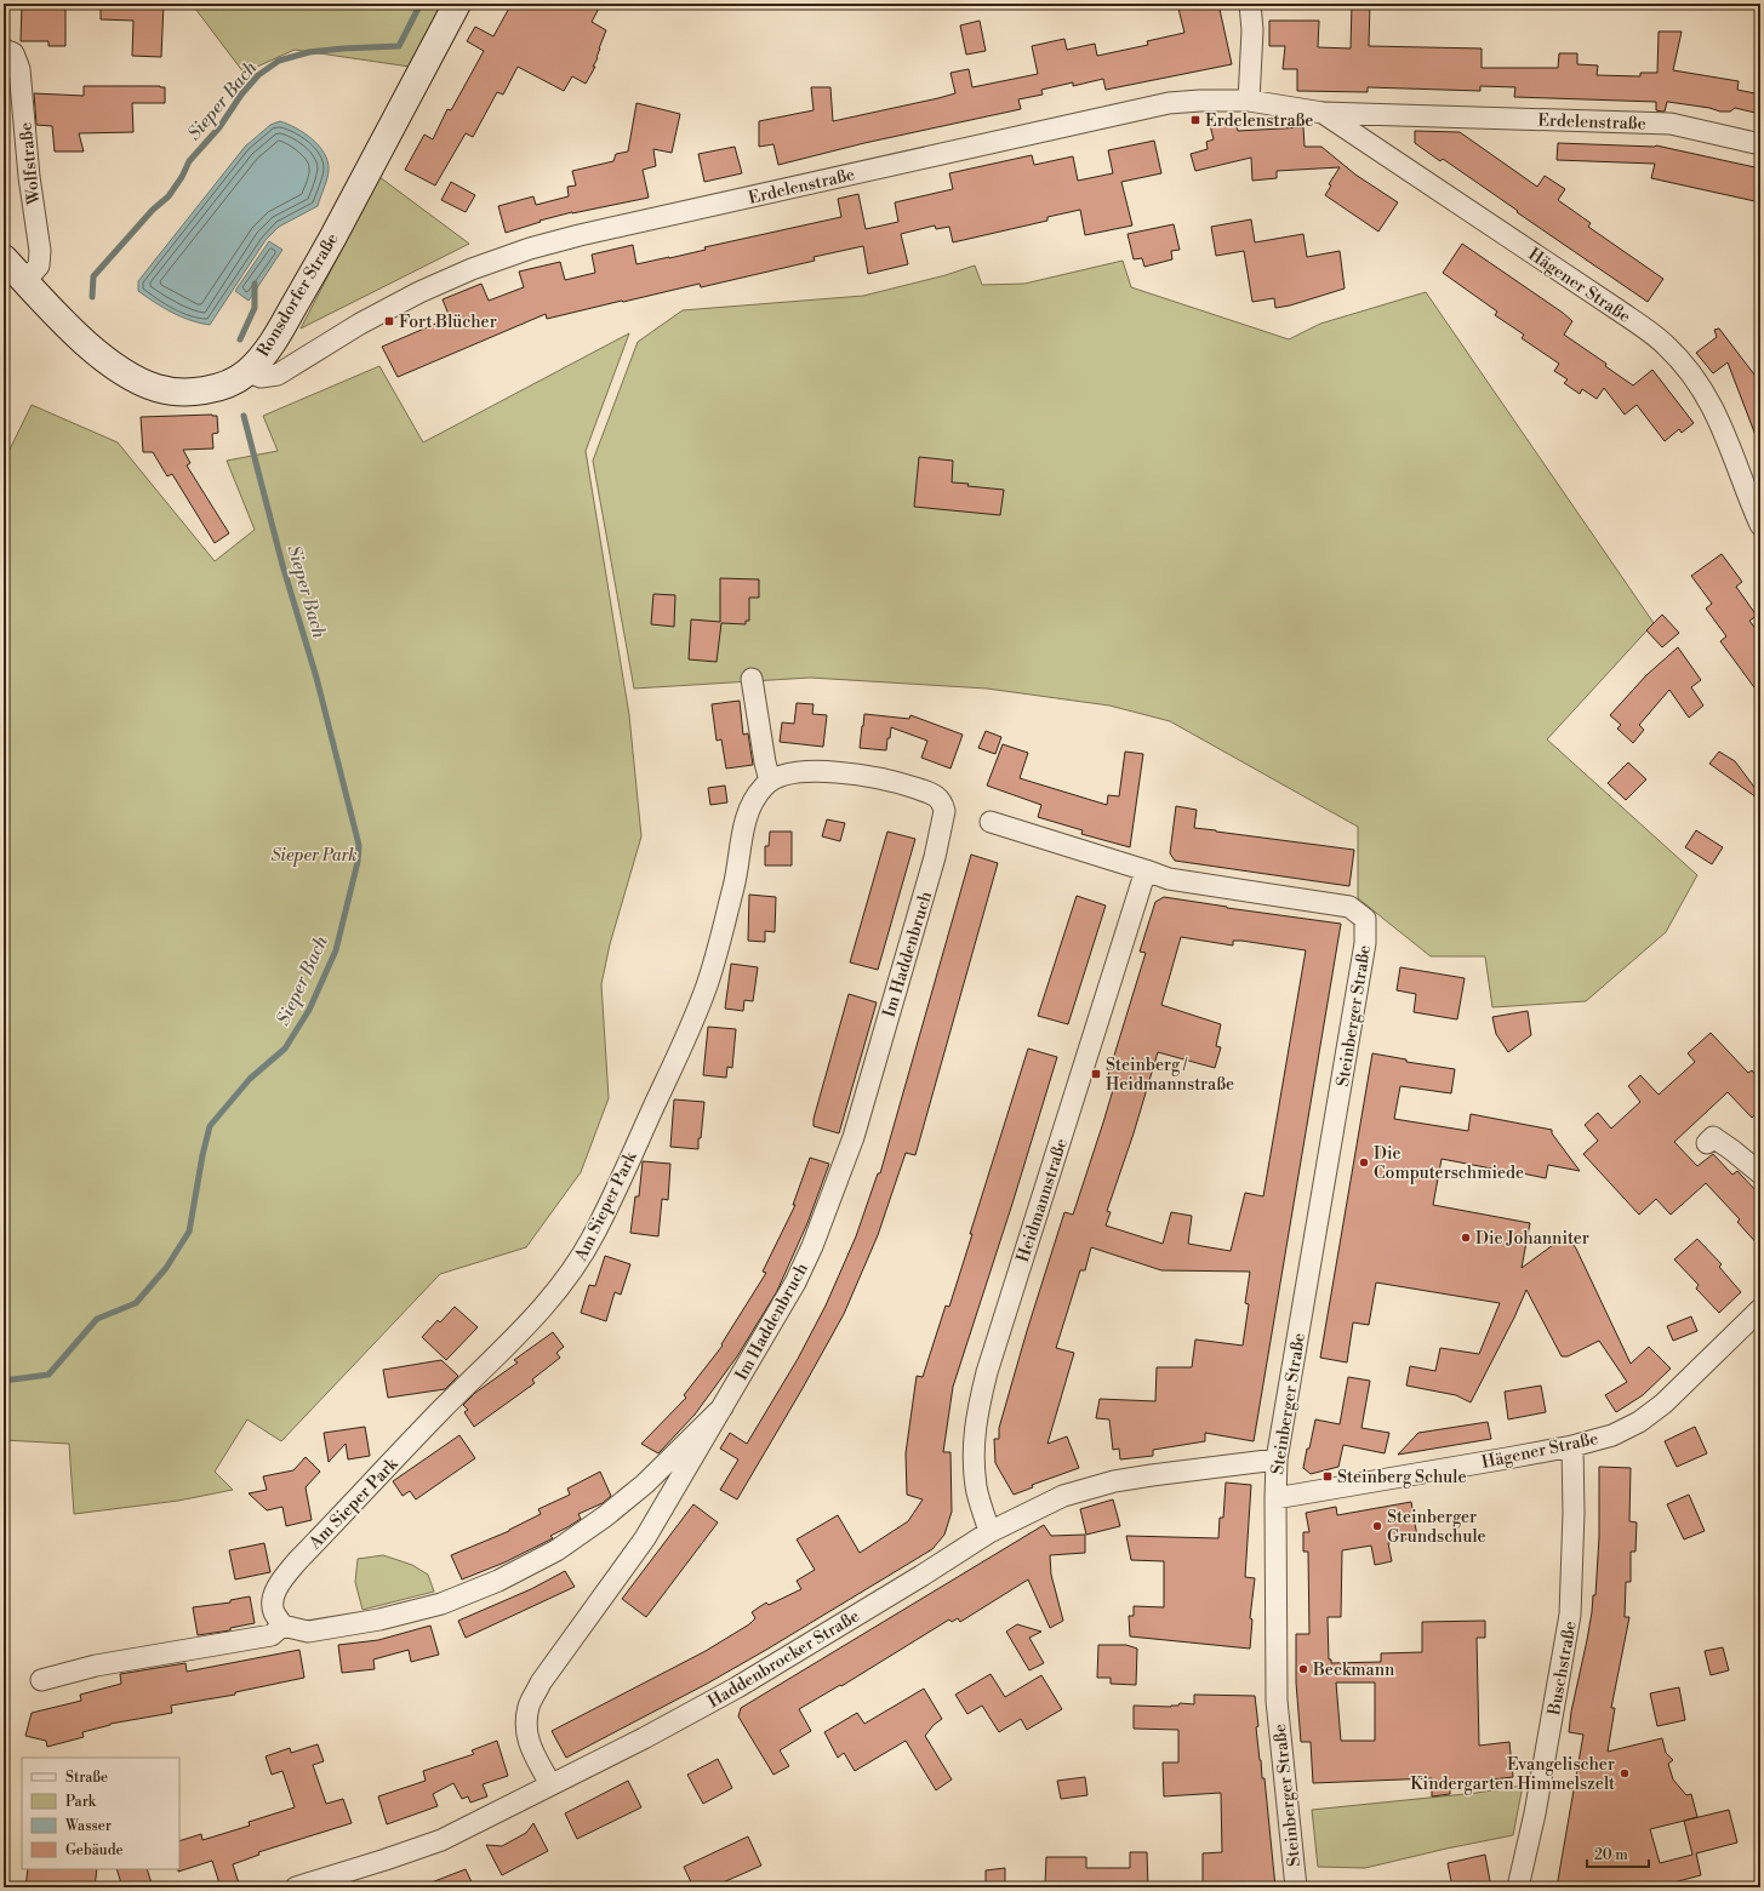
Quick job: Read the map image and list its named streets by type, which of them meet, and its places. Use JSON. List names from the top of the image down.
{
  "streets": {
    "main road": ["Ronsdorfer Straße"],
    "street": [
      "Erdelenstraße",
      "Wolfstraße",
      "Hägener Straße",
      "Im Haddenbruch",
      "Steinberger Straße",
      "Heidmannstraße",
      "Am Sieper Park",
      "Haddenbrocker Straße",
      "Buschstraße"
    ]
  },
  "crossings": [
    ["Erdelenstraße", "Hägener Straße"],
    ["Erdelenstraße", "Ronsdorfer Straße"],
    ["Wolfstraße", "Ronsdorfer Straße"],
    ["Hägener Straße", "Steinberger Straße"],
    ["Hägener Straße", "Buschstraße"],
    ["Im Haddenbruch", "Am Sieper Park"],
    ["Im Haddenbruch", "Haddenbrocker Straße"],
    ["Steinberger Straße", "Heidmannstraße"],
    ["Steinberger Straße", "Haddenbrocker Straße"],
    ["Heidmannstraße", "Haddenbrocker Straße"]
  ],
  "water": ["Sieper Bach"],
  "parks": ["Sieper Park"],
  "places": {
    "transit": [
      "Erdelenstraße",
      "Fort Blücher",
      "Steinberg / Heidmannstraße",
      "Steinberg Schule"
    ],
    "other": [
      "Die Computerschmiede",
      "Die Johanniter",
      "Steinberger Grundschule",
      "Beckmann",
      "Evangelischer Kindergarten Himmelszelt"
    ]
  },
  "legend": [
    "Straße",
    "Park",
    "Wasser",
    "Gebäude"
  ],
  "scale_bar": "20 m"
}
